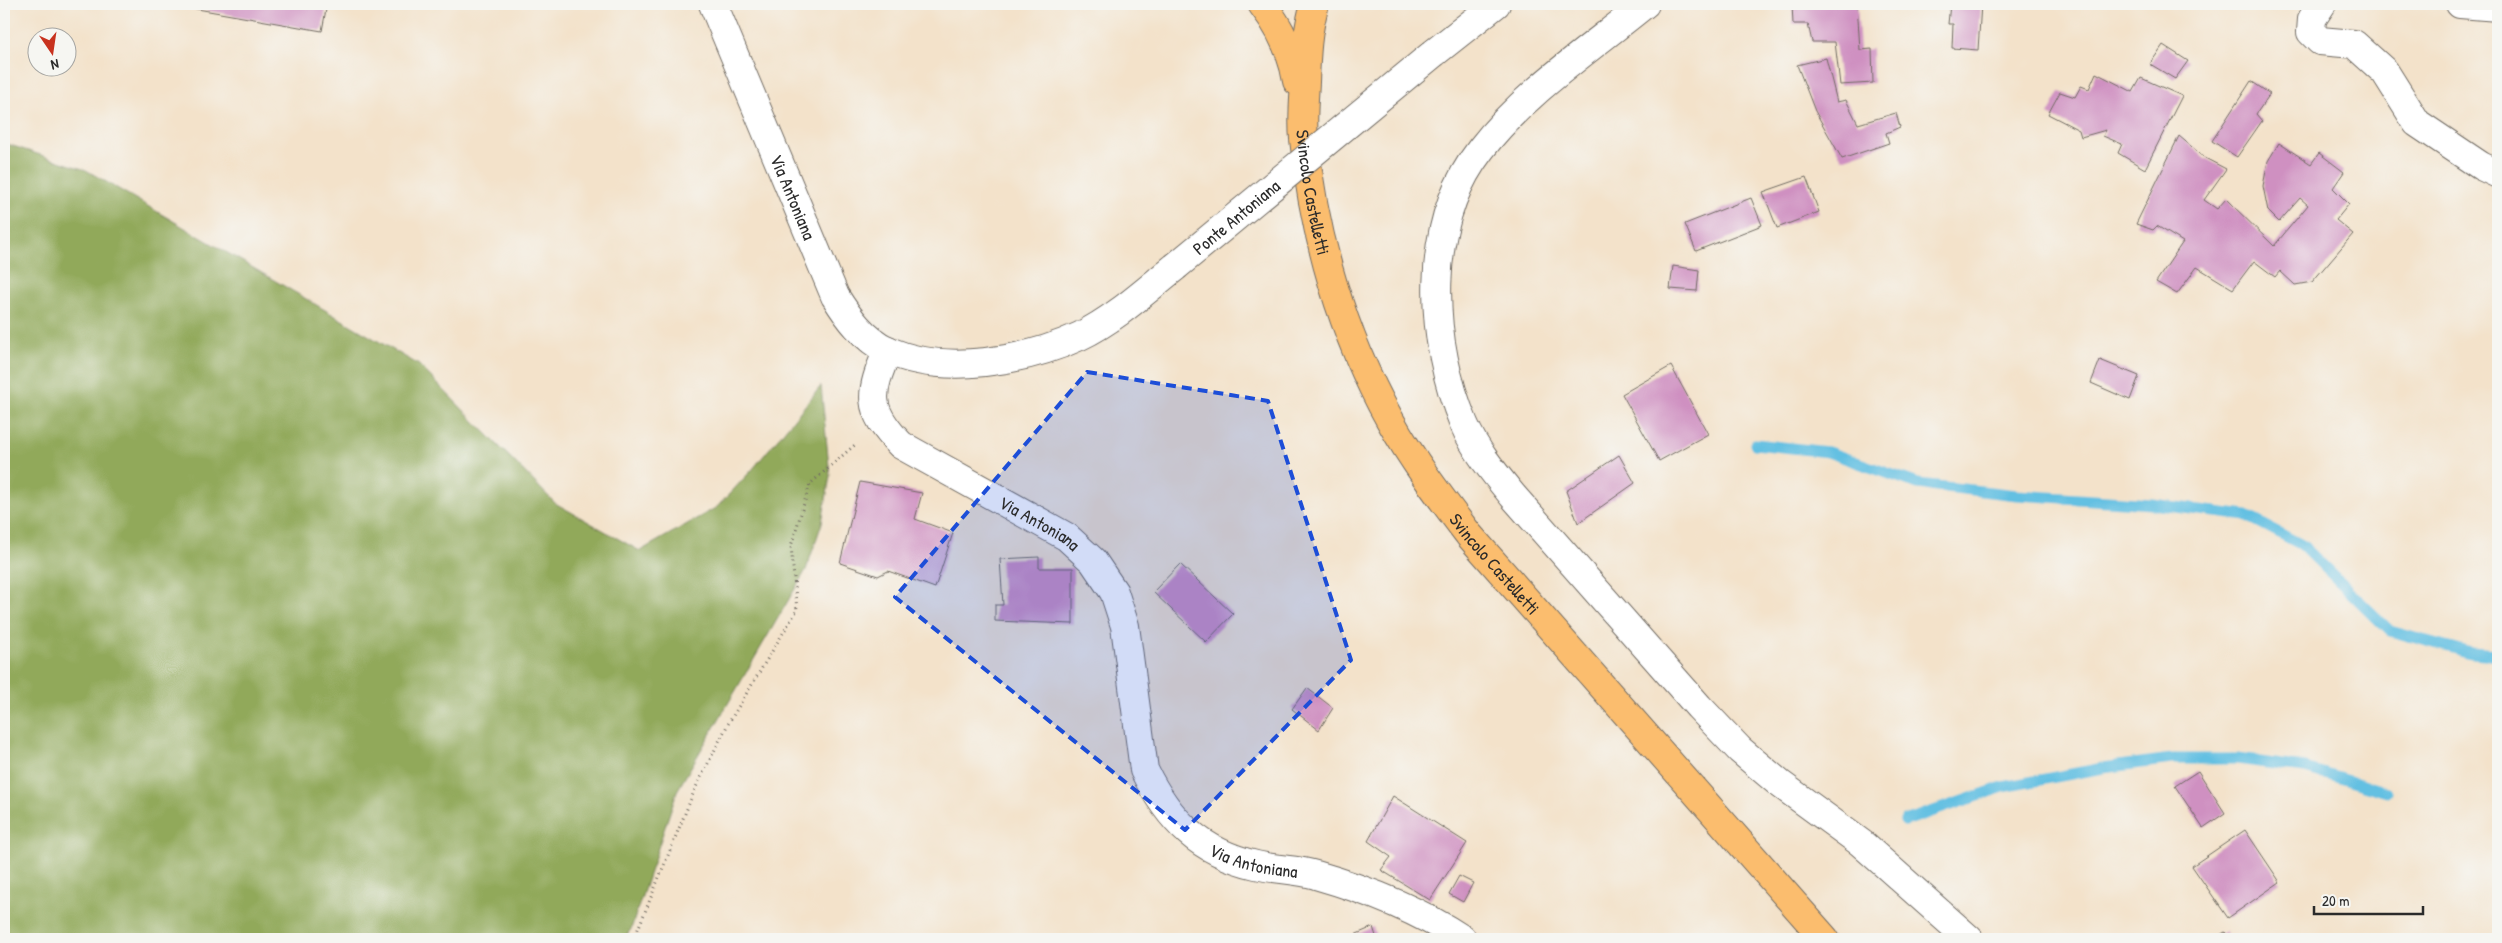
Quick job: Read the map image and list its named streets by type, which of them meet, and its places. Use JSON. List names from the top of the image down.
{
  "streets": {
    "main road": ["Svincolo Castelletti"],
    "street": ["Via Antoniana", "Ponte Antoniana"]
  },
  "crossings": [
    ["Via Antoniana", "Ponte Antoniana"]
  ],
  "scale_bar": "20 m",
  "north": "bottom"
}
